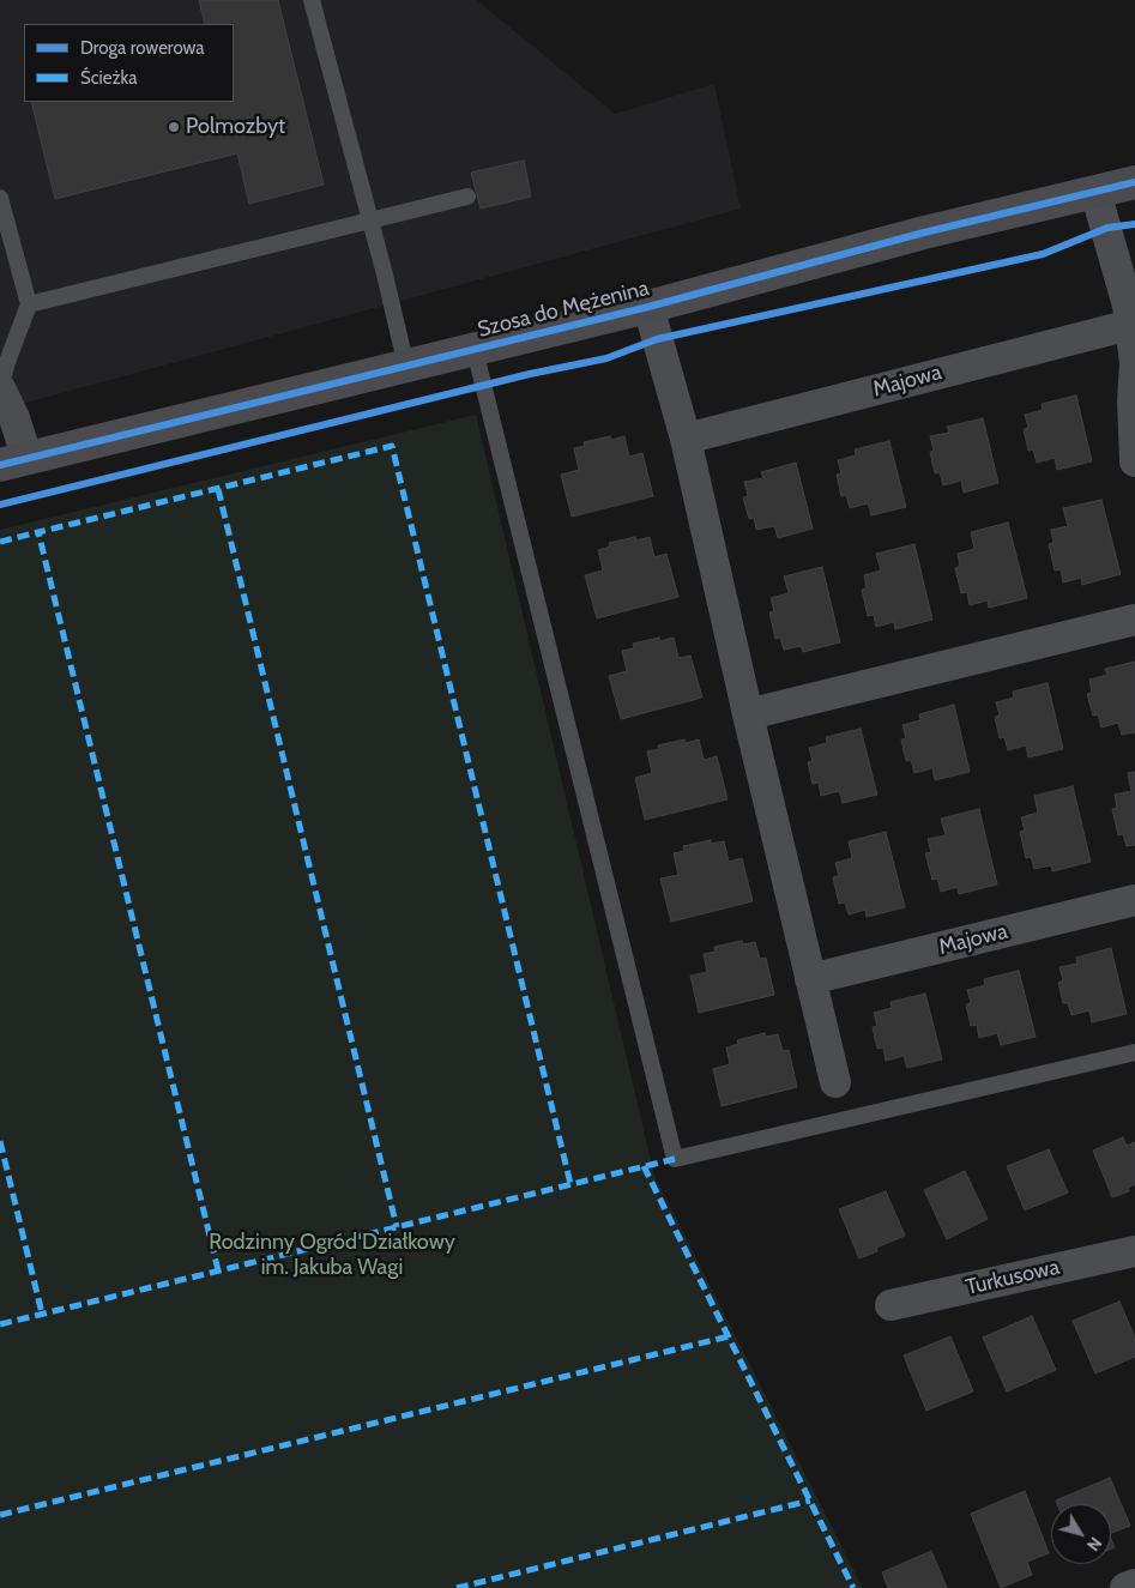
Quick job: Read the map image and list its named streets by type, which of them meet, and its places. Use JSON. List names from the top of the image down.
{
  "streets": {
    "main road": ["Szosa do Mężenina"],
    "street": ["Majowa", "Turkusowa"]
  },
  "parks": ["Rodzinny Ogród Działkowy im. Jakuba Wagi"],
  "places": ["Polmozbyt"],
  "legend": ["Droga rowerowa", "Ścieżka"],
  "north": "bottom right"
}
